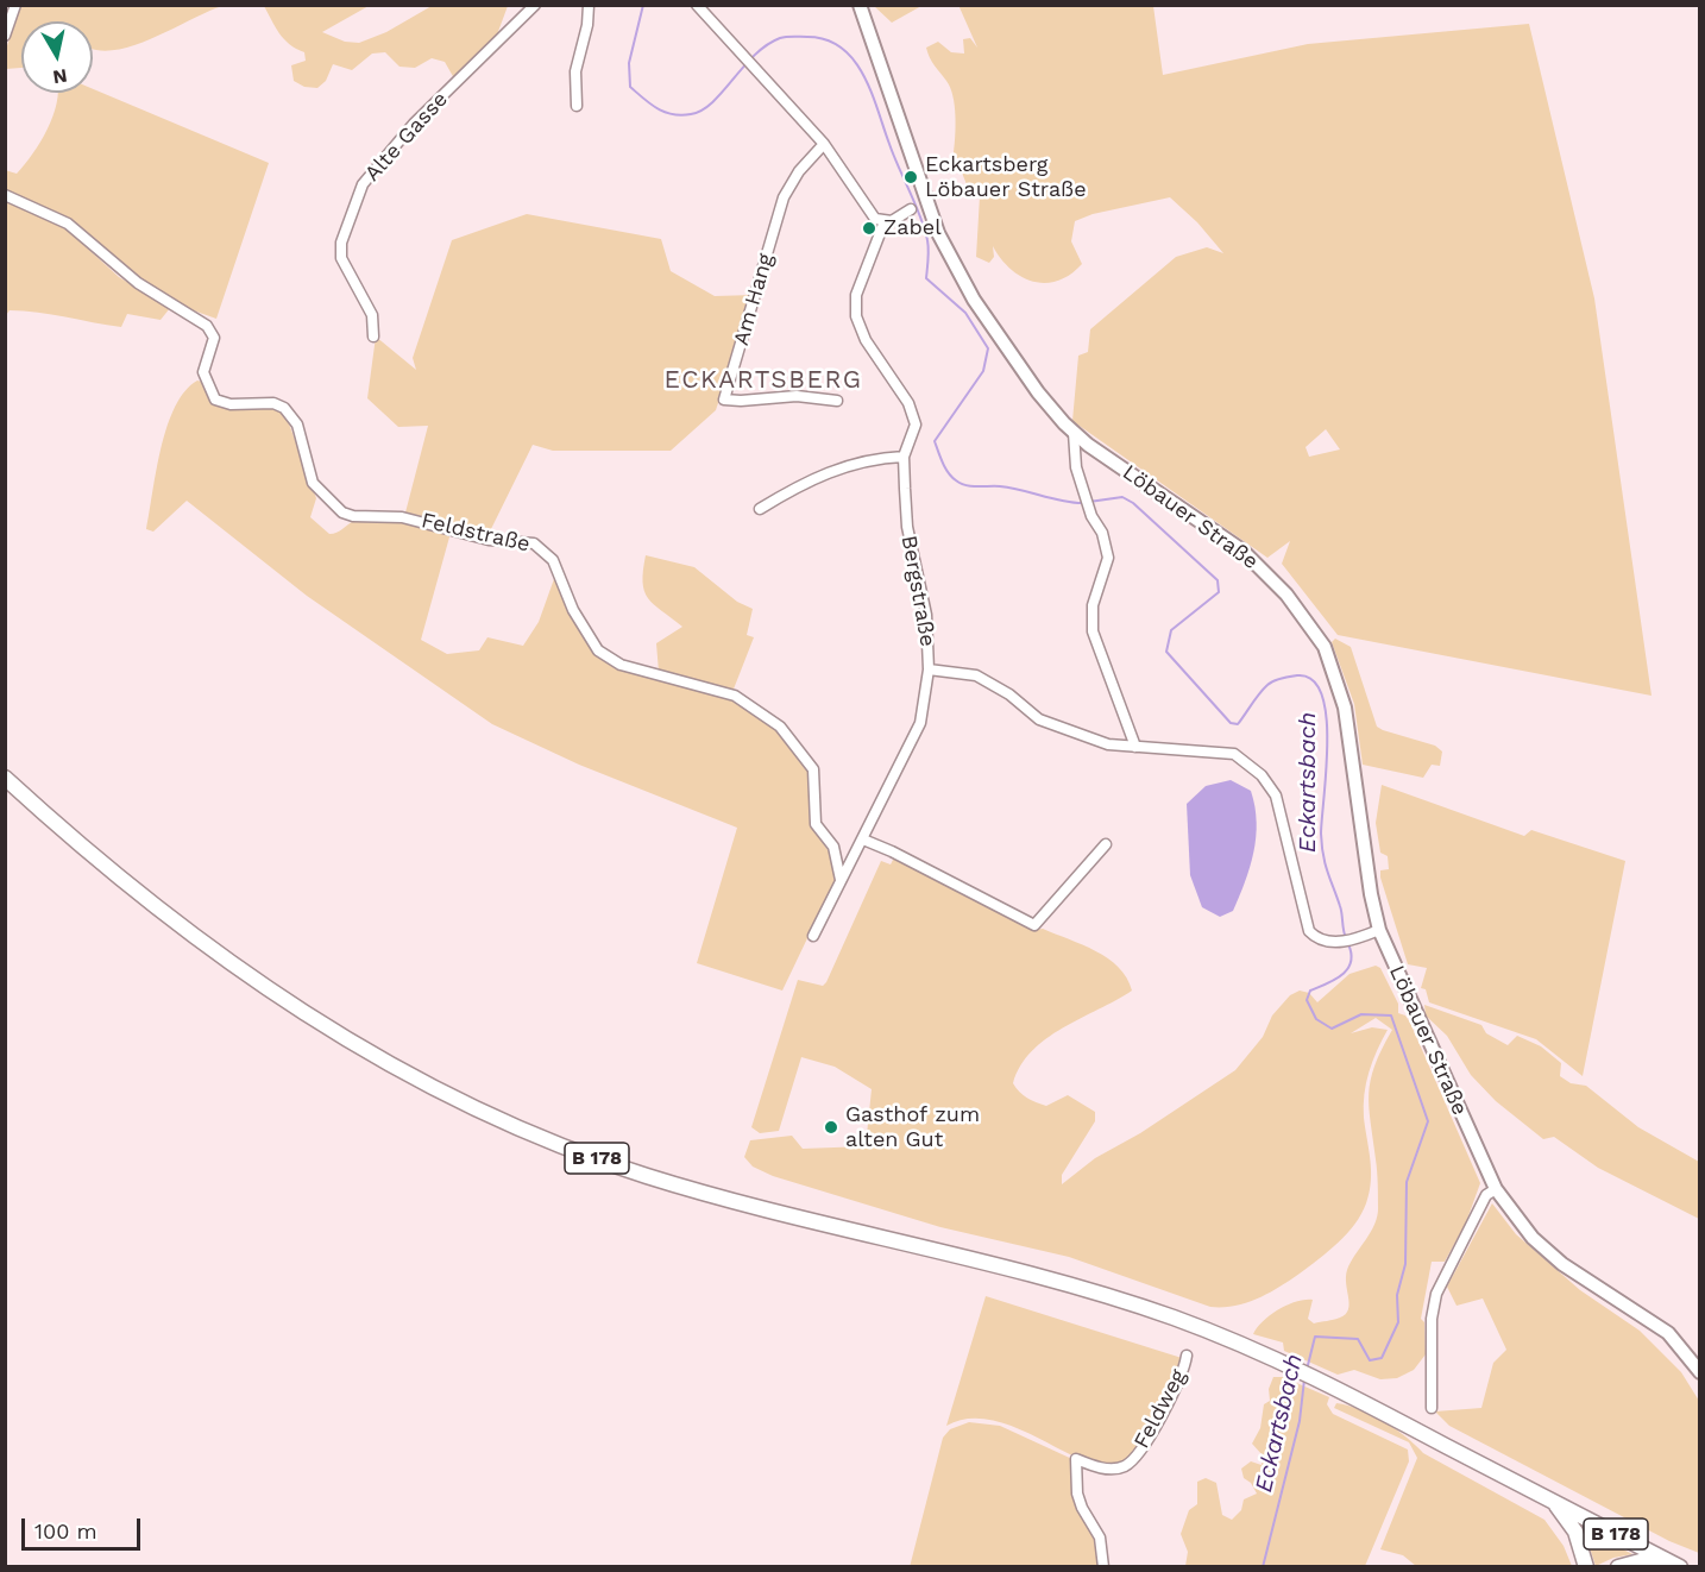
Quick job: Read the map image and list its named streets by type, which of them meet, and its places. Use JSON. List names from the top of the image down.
{
  "streets": {
    "highway": ["B 178"],
    "main road": ["Löbauer Straße"],
    "street": [
      "Alte Gasse",
      "Am Hang",
      "Feldstraße",
      "Bergstraße",
      "Feldweg"
    ]
  },
  "crossings": [
    ["Feldstraße", "Bergstraße"]
  ],
  "districts": ["ECKARTSBERG"],
  "water": ["Eckartsbach"],
  "places": ["Eckartsberg Löbauer Straße", "Zabel", "Gasthof zum alten Gut"],
  "scale_bar": "100 m",
  "north": "bottom"
}
